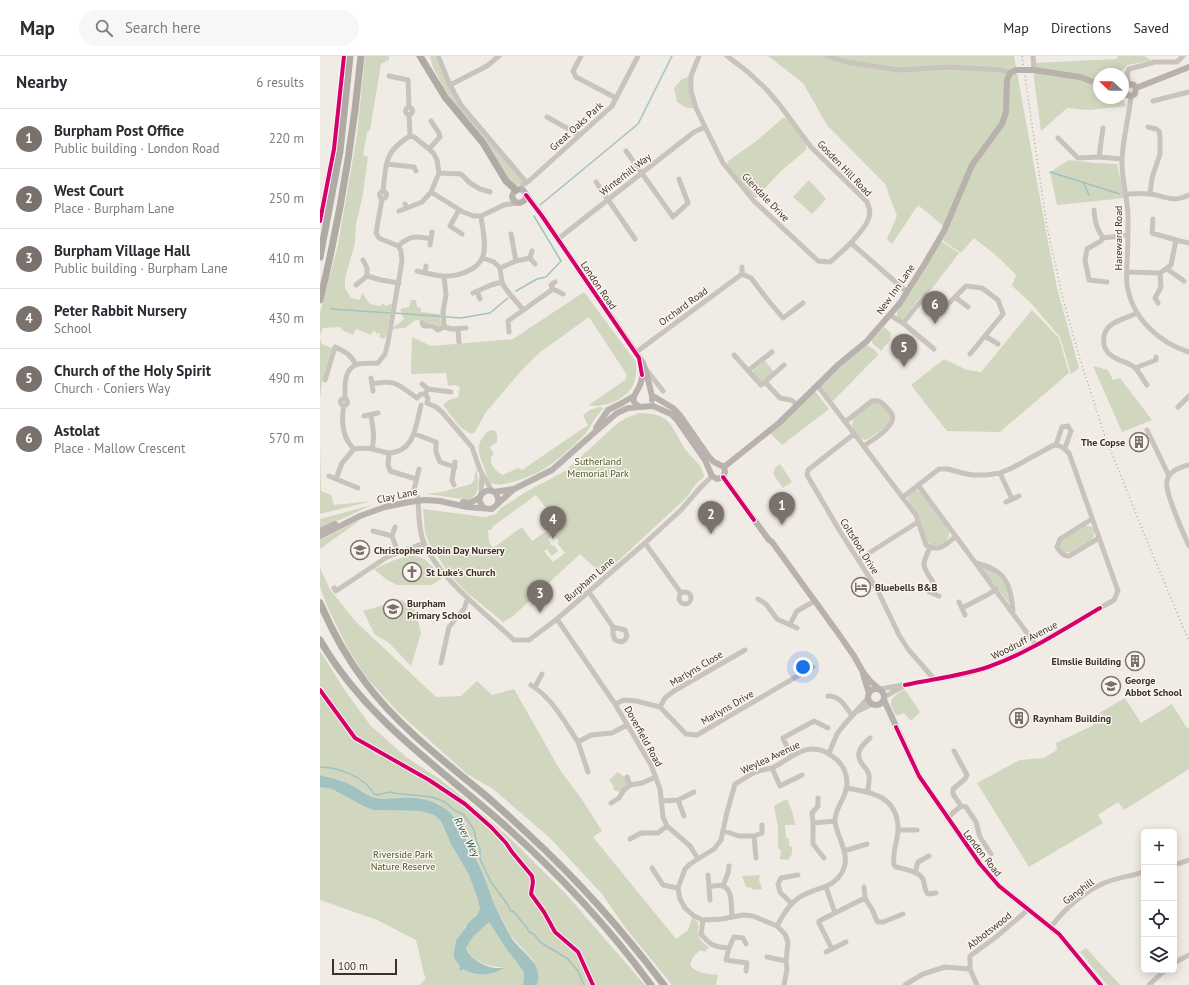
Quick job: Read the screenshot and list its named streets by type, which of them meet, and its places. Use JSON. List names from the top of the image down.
{
  "streets": {
    "main road": ["London Road", "New Inn Lane", "Clay Lane"],
    "street": [
      "Great Oaks Park",
      "Gosden Hill Road",
      "Winterhill Way",
      "Glendale Drive",
      "Hareward Road",
      "Orchard Road",
      "Coltsfoot Drive",
      "Burpham Lane",
      "Woodruff Avenue",
      "Marlyns Close",
      "Marlyns Drive",
      "Doverfield Road",
      "Weylea Avenue",
      "Ganghill",
      "Abbotswood"
    ]
  },
  "crossings": [
    ["Great Oaks Park", "London Road"],
    ["Gosden Hill Road", "Glendale Drive"],
    ["Winterhill Way", "Glendale Drive"],
    ["Winterhill Way", "London Road"],
    ["London Road", "New Inn Lane"],
    ["London Road", "Orchard Road"],
    ["London Road", "Clay Lane"],
    ["London Road", "Burpham Lane"],
    ["London Road", "Woodruff Avenue"],
    ["London Road", "Ganghill"],
    ["London Road", "Abbotswood"],
    ["New Inn Lane", "Burpham Lane"],
    ["Clay Lane", "Burpham Lane"],
    ["Coltsfoot Drive", "Woodruff Avenue"],
    ["Marlyns Close", "Marlyns Drive"]
  ],
  "water": ["River Wey"],
  "parks": ["Sutherland Memorial Park", "Riverside Park Nature Reserve"],
  "places": {
    "building": ["The Copse", "Elmslie Building", "Raynham Building"],
    "school or university": ["Christopher Robin Day Nursery", "Burpham Primary School", "George Abbot School"],
    "church": ["St Luke's Church"],
    "hotel": ["Bluebells B&B"]
  },
  "scale_bar": "100 m",
  "north": "left",
  "page": {
    "header": "Map",
    "search": "Search here",
    "nav": ["Map", "Directions", "Saved"],
    "heading": ["Nearby", "6 results"],
    "list": [
      {
        "mark": "1",
        "name": "Burpham Post Office",
        "note": "Public building · London Road",
        "value": "220 m"
      },
      {
        "mark": "2",
        "name": "West Court",
        "note": "Place · Burpham Lane",
        "value": "250 m"
      },
      {
        "mark": "3",
        "name": "Burpham Village Hall",
        "note": "Public building · Burpham Lane",
        "value": "410 m"
      },
      {
        "mark": "4",
        "name": "Peter Rabbit Nursery",
        "note": "School",
        "value": "430 m"
      },
      {
        "mark": "5",
        "name": "Church of the Holy Spirit",
        "note": "Church · Coniers Way",
        "value": "490 m"
      },
      {
        "mark": "6",
        "name": "Astolat",
        "note": "Place · Mallow Crescent",
        "value": "570 m"
      }
    ],
    "pins": [
      "6",
      "5",
      "1",
      "2",
      "4",
      "3"
    ],
    "map_buttons": ["+", "−"],
    "scale": "100 m"
  }
}
